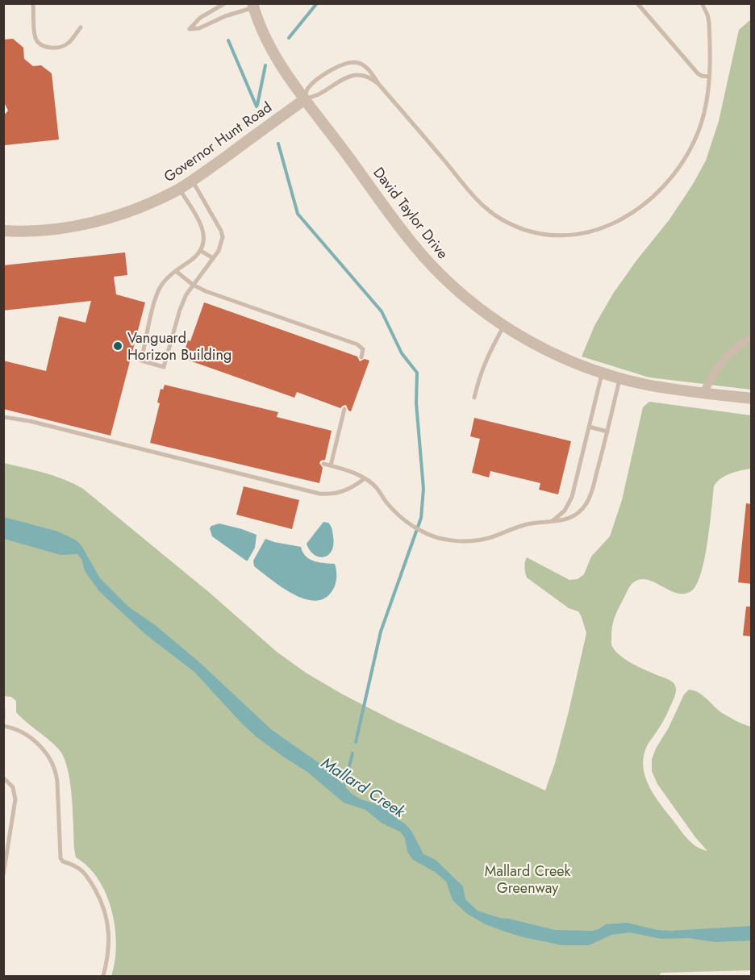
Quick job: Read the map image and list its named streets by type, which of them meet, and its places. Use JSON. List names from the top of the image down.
{
  "streets": {
    "street": ["Governor Hunt Road", "David Taylor Drive"]
  },
  "crossings": [
    ["Governor Hunt Road", "David Taylor Drive"]
  ],
  "water": ["Mallard Creek"],
  "parks": ["Mallard Creek Greenway"],
  "places": ["Vanguard Horizon Building"]
}
